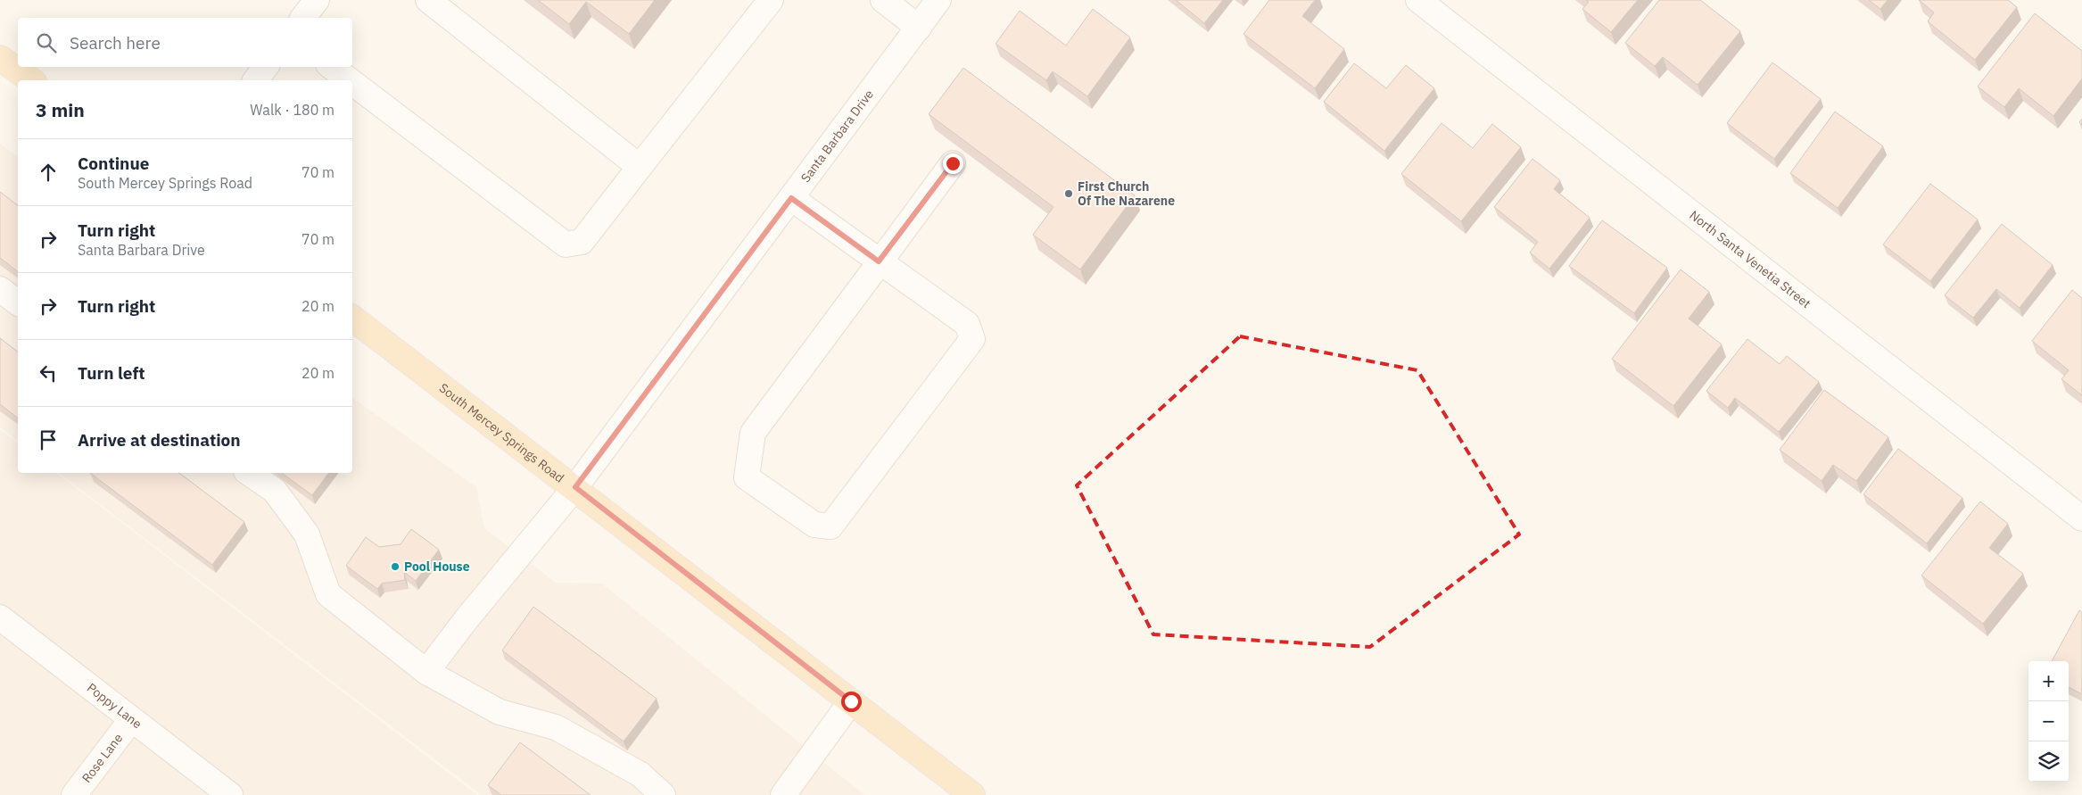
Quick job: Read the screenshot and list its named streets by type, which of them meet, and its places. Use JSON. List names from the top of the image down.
{
  "streets": {
    "main road": ["South Mercey Springs Road"],
    "street": [
      "Santa Barbara Drive",
      "North Santa Venetia Street",
      "Poppy Lane",
      "Rose Lane"
    ]
  },
  "crossings": [
    ["Santa Barbara Drive", "South Mercey Springs Road"],
    ["Poppy Lane", "Rose Lane"]
  ],
  "places": ["First Church Of The Nazarene", "Pool House"],
  "page": {
    "search": "Search here",
    "heading": ["3 min", "Walk · 180 m"],
    "list": [
      ["Continue", "South Mercey Springs Road", "70 m"],
      ["Turn right", "Santa Barbara Drive", "70 m"],
      ["Turn right", "20 m"],
      ["Turn left", "20 m"],
      "Arrive at destination"
    ],
    "map_buttons": ["+", "−"]
  }
}
